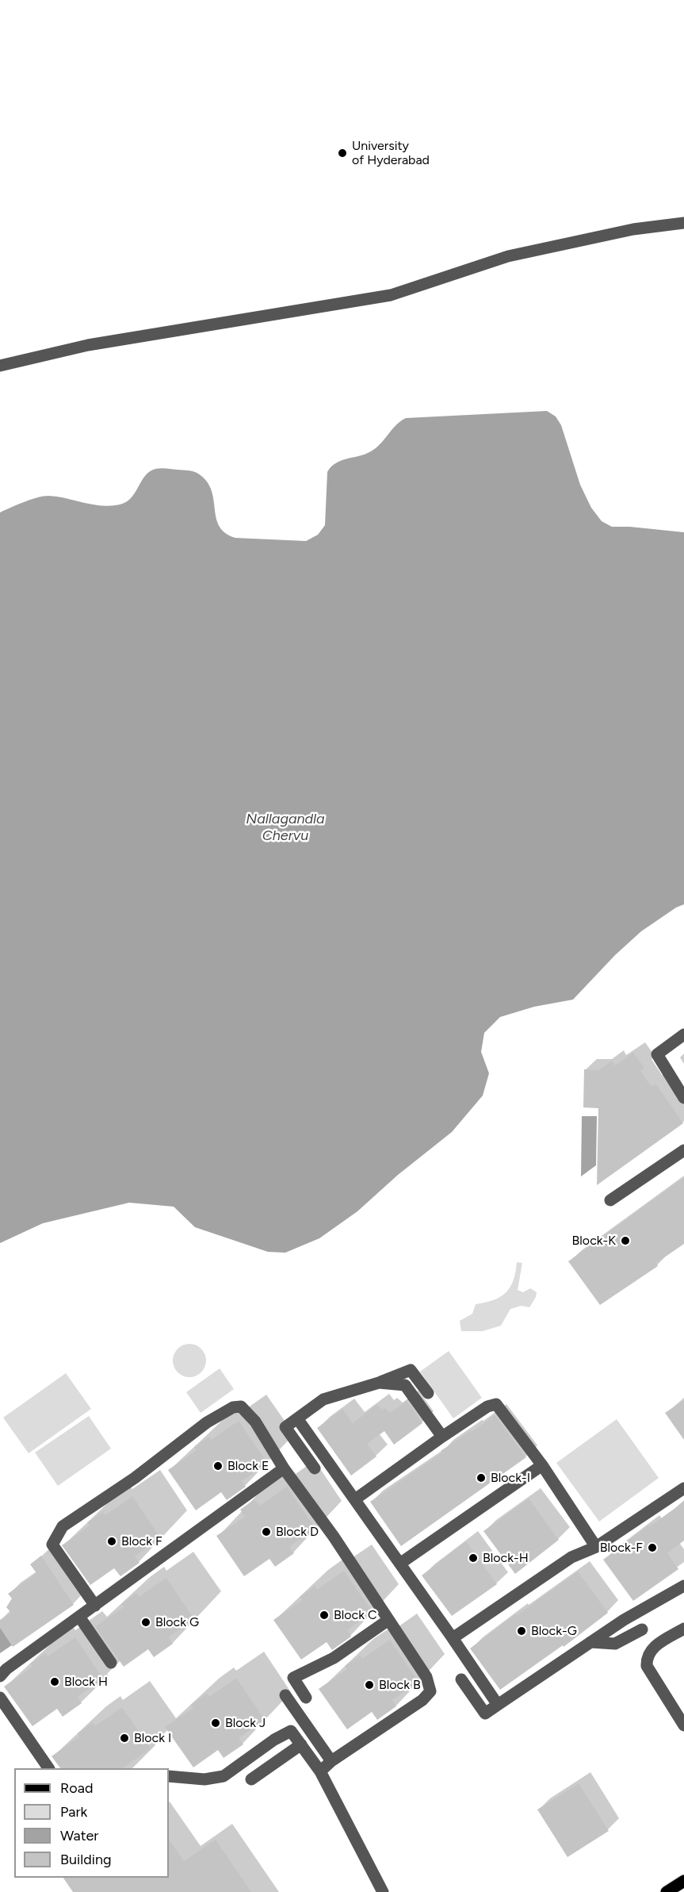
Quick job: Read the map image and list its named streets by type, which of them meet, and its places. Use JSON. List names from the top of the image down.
{
  "water": ["Nallagandla Chervu"],
  "places": [
    "University of Hyderabad",
    "Block-K",
    "Block E",
    "Block-I",
    "Block D",
    "Block F",
    "Block-F",
    "Block-H",
    "Block C",
    "Block G",
    "Block-G",
    "Block H",
    "Block B",
    "Block J",
    "Block I"
  ],
  "legend": [
    "Road",
    "Park",
    "Water",
    "Building"
  ]
}
